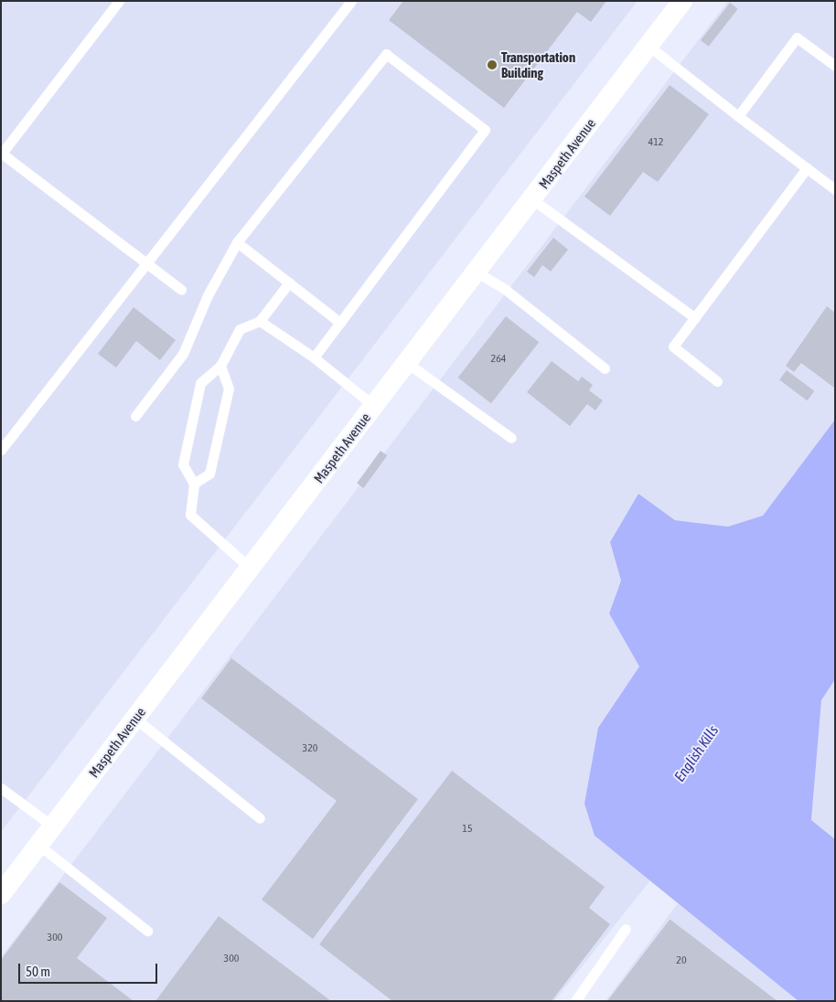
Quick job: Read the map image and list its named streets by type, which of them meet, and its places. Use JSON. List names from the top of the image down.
{
  "streets": {
    "street": ["Maspeth Avenue"]
  },
  "water": ["English Kills"],
  "places": ["Transportation Building"],
  "house_numbers": [
    "412",
    "264",
    "320",
    "15",
    "300",
    "300",
    "20"
  ],
  "scale_bar": "50 m"
}
